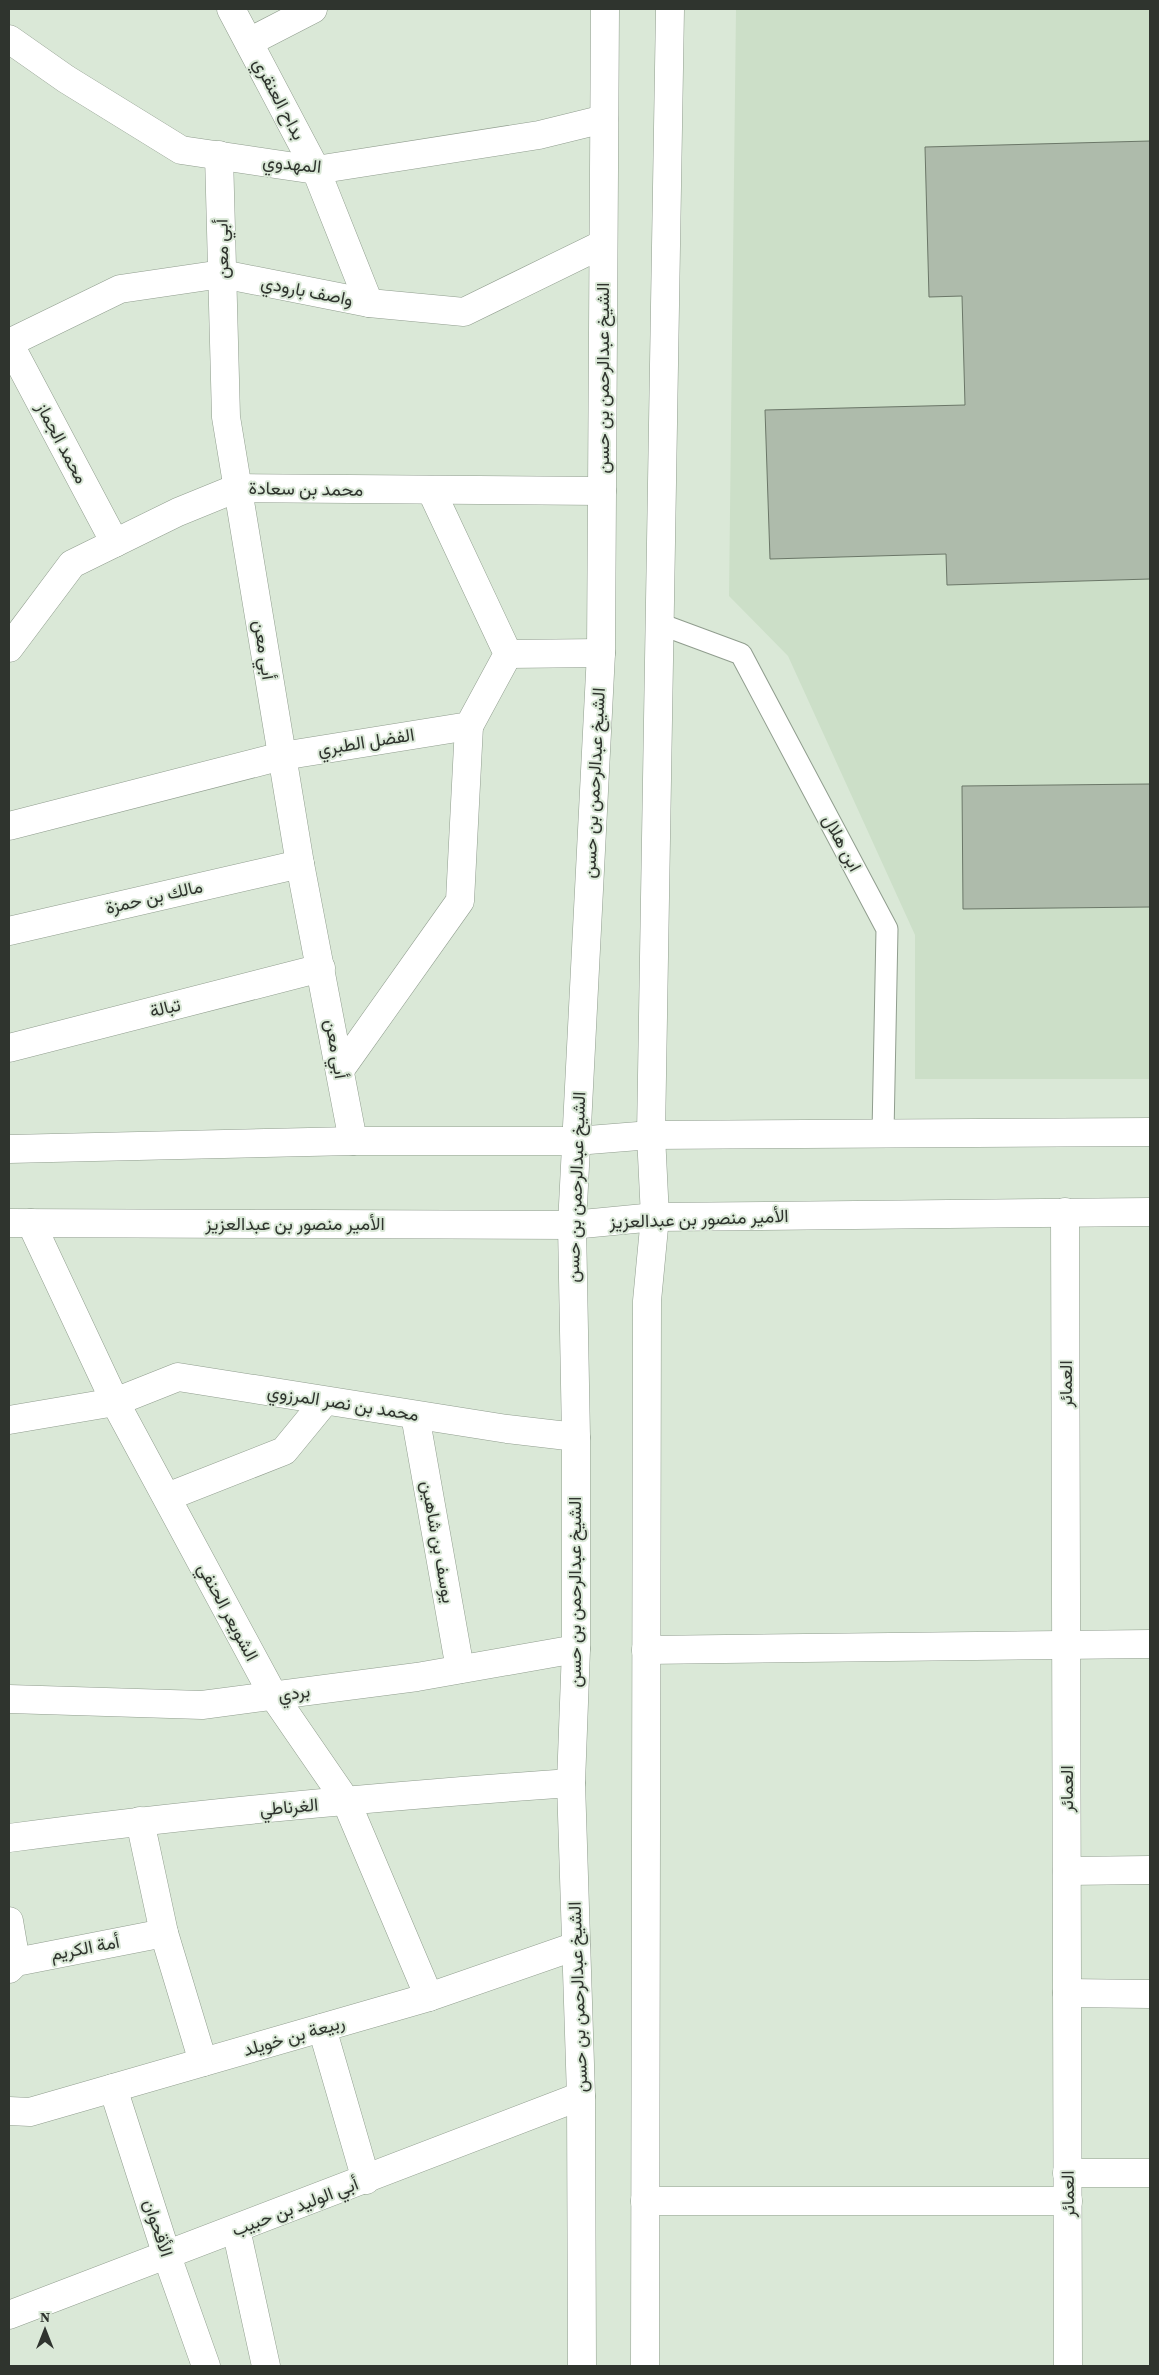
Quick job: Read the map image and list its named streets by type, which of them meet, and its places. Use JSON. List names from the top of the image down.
{
  "streets": {
    "street": [
      "بداح العنقري",
      "المهدوي",
      "أبي معن",
      "واصف بارودي",
      "الشيخ عبدالرحمن بن حسن",
      "محمد الجماز",
      "محمد بن سعادة",
      "الفضل الطبري",
      "مالك بن حمزة",
      "تبالة",
      "الأمير منصور بن عبدالعزيز",
      "العمائر",
      "محمد بن نصر المرزوي",
      "يوسف بن شاهين",
      "الشويعر الحنفي",
      "بردي",
      "الغرناطي",
      "أمة الكريم",
      "ربيعة بن خويلد",
      "أبي الوليد بن حبيب",
      "الأقحوان"
    ],
    "lane": ["ابن هلال"]
  },
  "crossings": [
    ["بداح العنقري", "المهدوي"],
    ["بداح العنقري", "واصف بارودي"],
    ["المهدوي", "أبي معن"],
    ["المهدوي", "الشيخ عبدالرحمن بن حسن"],
    ["أبي معن", "واصف بارودي"],
    ["أبي معن", "محمد بن سعادة"],
    ["أبي معن", "الفضل الطبري"],
    ["أبي معن", "مالك بن حمزة"],
    ["أبي معن", "تبالة"],
    ["واصف بارودي", "الشيخ عبدالرحمن بن حسن"],
    ["واصف بارودي", "محمد الجماز"],
    ["الشيخ عبدالرحمن بن حسن", "محمد بن سعادة"],
    ["الشيخ عبدالرحمن بن حسن", "الأمير منصور بن عبدالعزيز"],
    ["الشيخ عبدالرحمن بن حسن", "محمد بن نصر المرزوي"],
    ["الشيخ عبدالرحمن بن حسن", "بردي"],
    ["الشيخ عبدالرحمن بن حسن", "الغرناطي"],
    ["الشيخ عبدالرحمن بن حسن", "ربيعة بن خويلد"],
    ["الشيخ عبدالرحمن بن حسن", "أبي الوليد بن حبيب"],
    ["محمد الجماز", "محمد بن سعادة"],
    ["الأمير منصور بن عبدالعزيز", "العمائر"],
    ["الأمير منصور بن عبدالعزيز", "الشويعر الحنفي"],
    ["محمد بن نصر المرزوي", "يوسف بن شاهين"],
    ["محمد بن نصر المرزوي", "الشويعر الحنفي"],
    ["يوسف بن شاهين", "بردي"],
    ["الشويعر الحنفي", "بردي"],
    ["الشويعر الحنفي", "الغرناطي"],
    ["الشويعر الحنفي", "ربيعة بن خويلد"],
    ["ربيعة بن خويلد", "الأقحوان"],
    ["أبي الوليد بن حبيب", "الأقحوان"]
  ],
  "north": "top"
}
